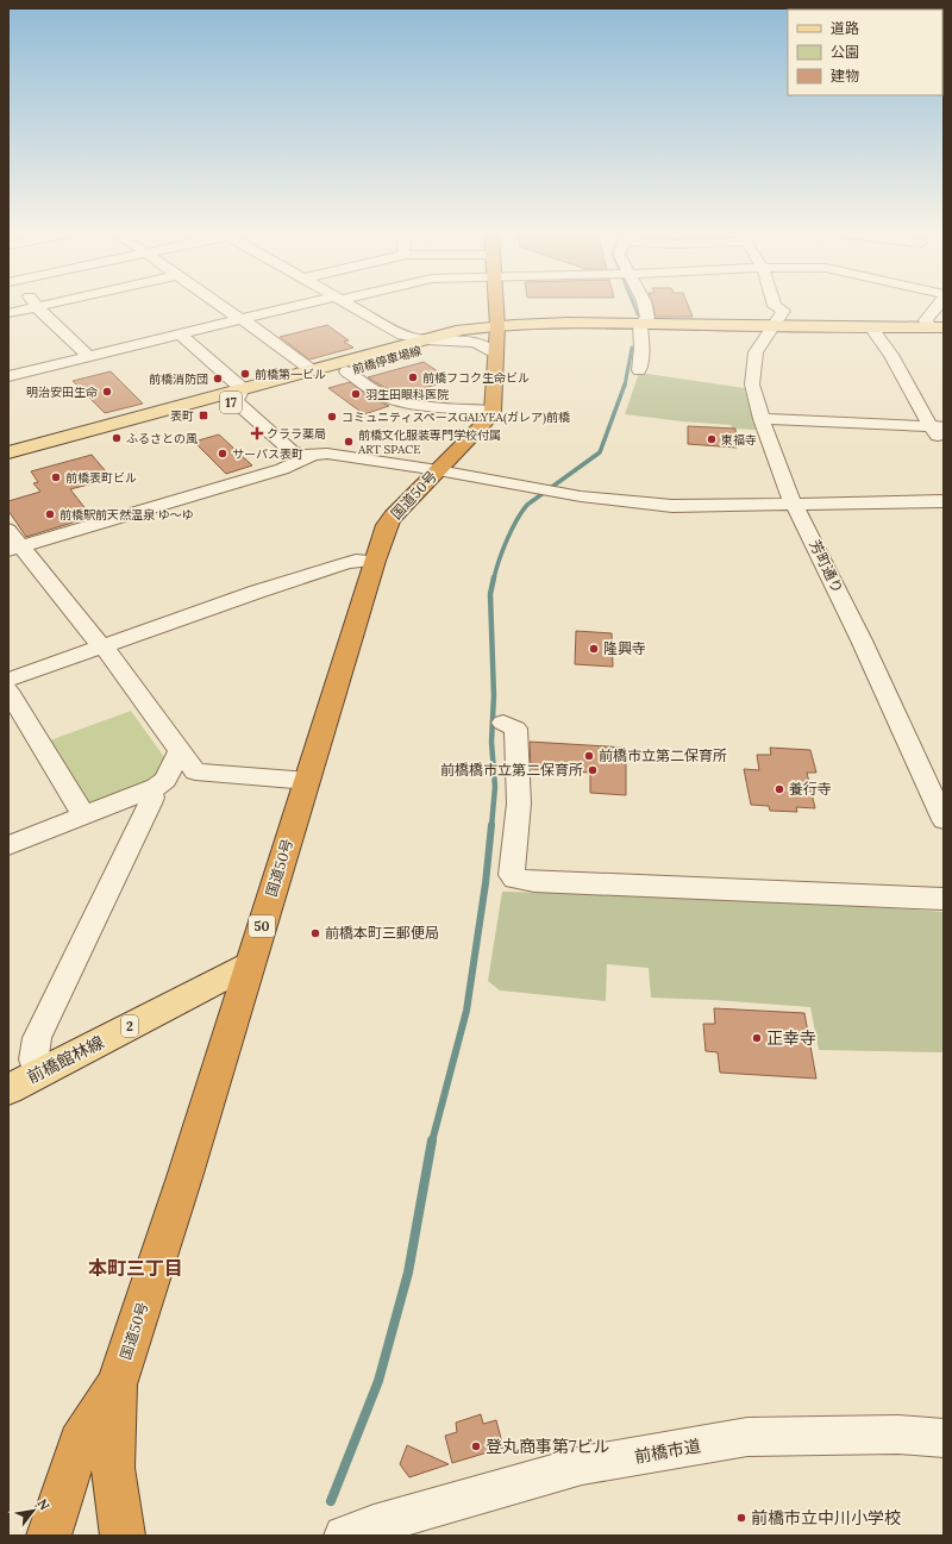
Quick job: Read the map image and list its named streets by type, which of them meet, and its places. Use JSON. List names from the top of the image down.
{
  "streets": {
    "highway": ["国道50号", "50"],
    "main road": [
      "前橋停車場線",
      "17",
      "2",
      "前橋館林線"
    ],
    "street": ["芳町通り", "前橋市道"]
  },
  "crossings": [
    ["国道50号", "前橋館林線"]
  ],
  "districts": ["本町三丁目"],
  "places": {
    "other": [
      "前橋第一ビル",
      "前橋フコク生命ビル",
      "前橋消防団",
      "明治安田生命",
      "羽生田眼科医院",
      "コミュニティスペースGALYEA(ガレア)前橋",
      "ふるさとの風",
      "東福寺",
      "前橋文化服装専門学校付属 ART SPACE",
      "サーパス表町",
      "前橋表町ビル",
      "前橋駅前天然温泉 ゆ～ゆ",
      "隆興寺",
      "前橋市立第二保育所",
      "前橋橋市立第二保育所",
      "養行寺",
      "前橋本町三郵便局",
      "正幸寺",
      "登丸商事第7ビル",
      "前橋市立中川小学校"
    ],
    "transit": ["表町"],
    "health": ["クララ薬局"]
  },
  "legend": ["道路", "公園", "建物"],
  "north": "top right"
}
